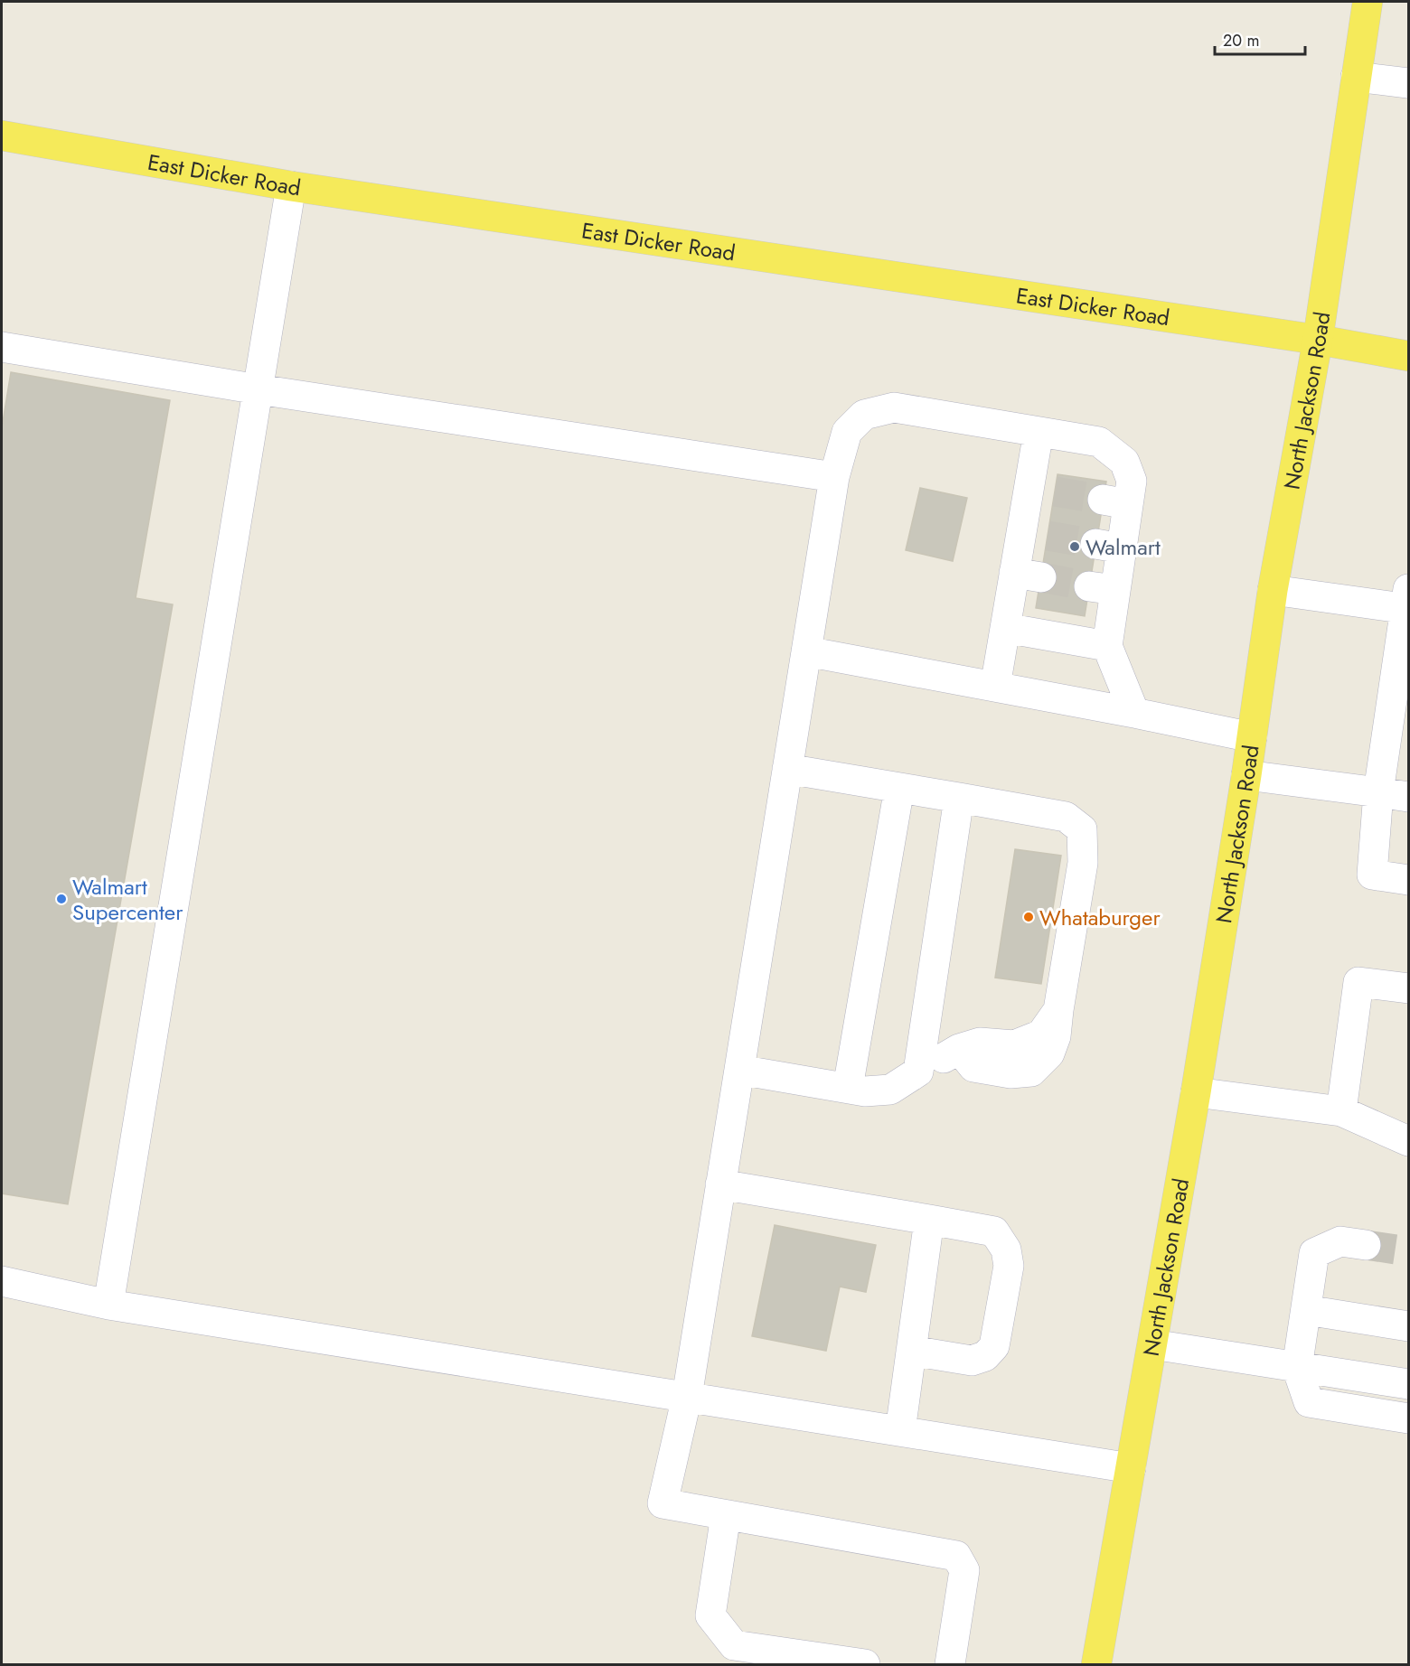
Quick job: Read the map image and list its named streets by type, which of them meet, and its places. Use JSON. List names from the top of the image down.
{
  "streets": {
    "main road": ["East Dicker Road", "North Jackson Road"]
  },
  "crossings": [
    ["East Dicker Road", "North Jackson Road"]
  ],
  "places": ["Walmart", "Walmart Supercenter", "Whataburger"],
  "scale_bar": "20 m"
}
